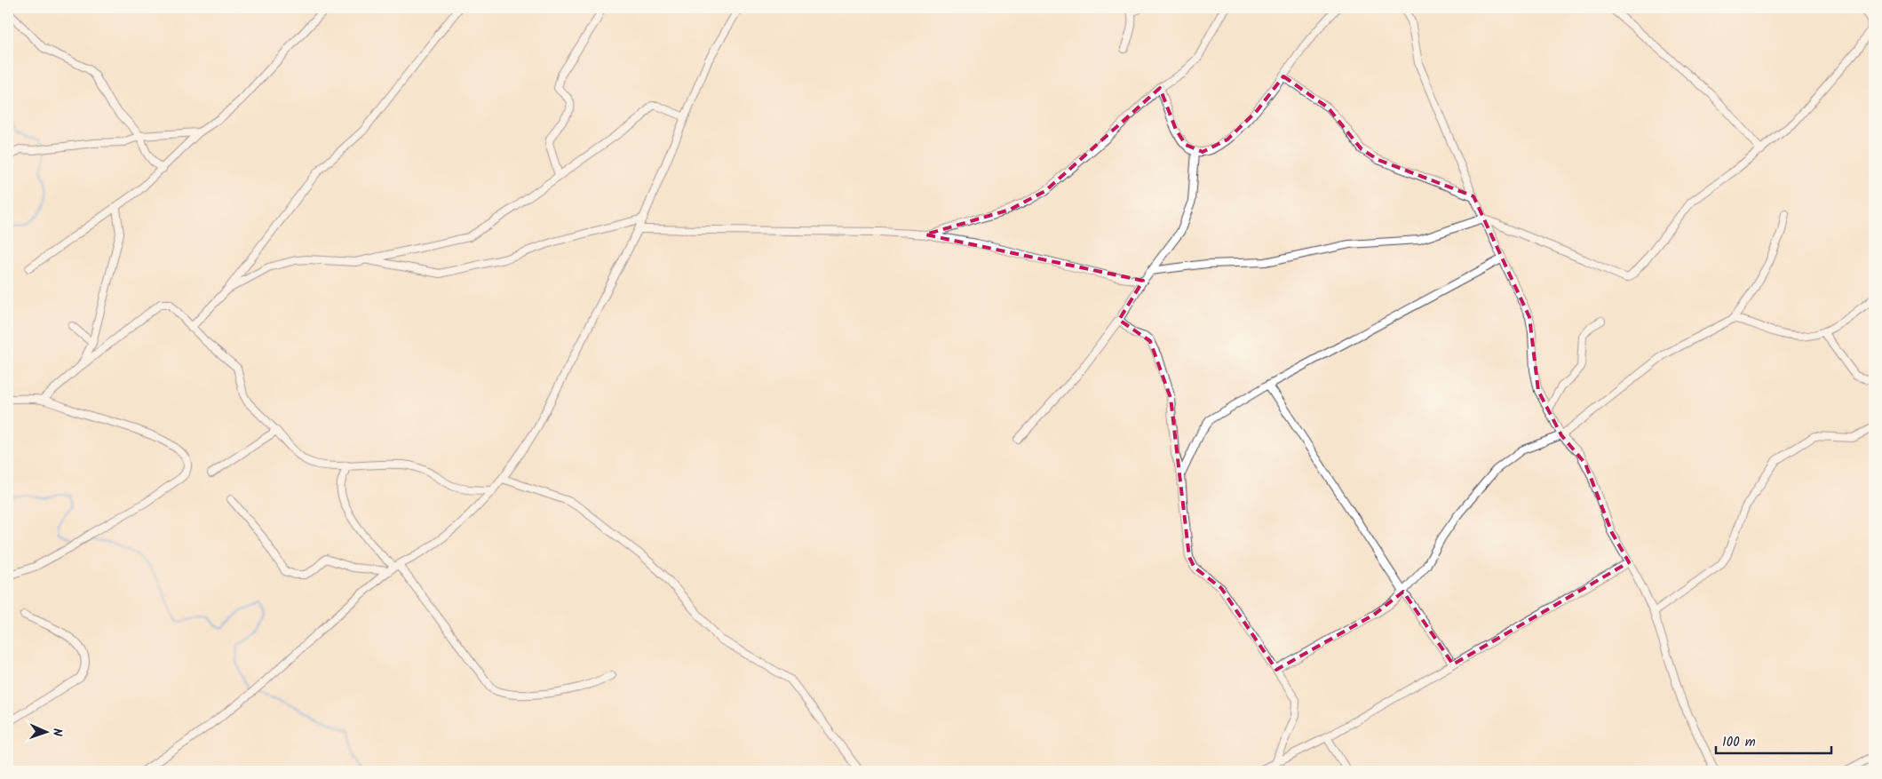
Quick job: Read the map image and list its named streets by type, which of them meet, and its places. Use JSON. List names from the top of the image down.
{
  "scale_bar": "100 m",
  "north": "right"
}
